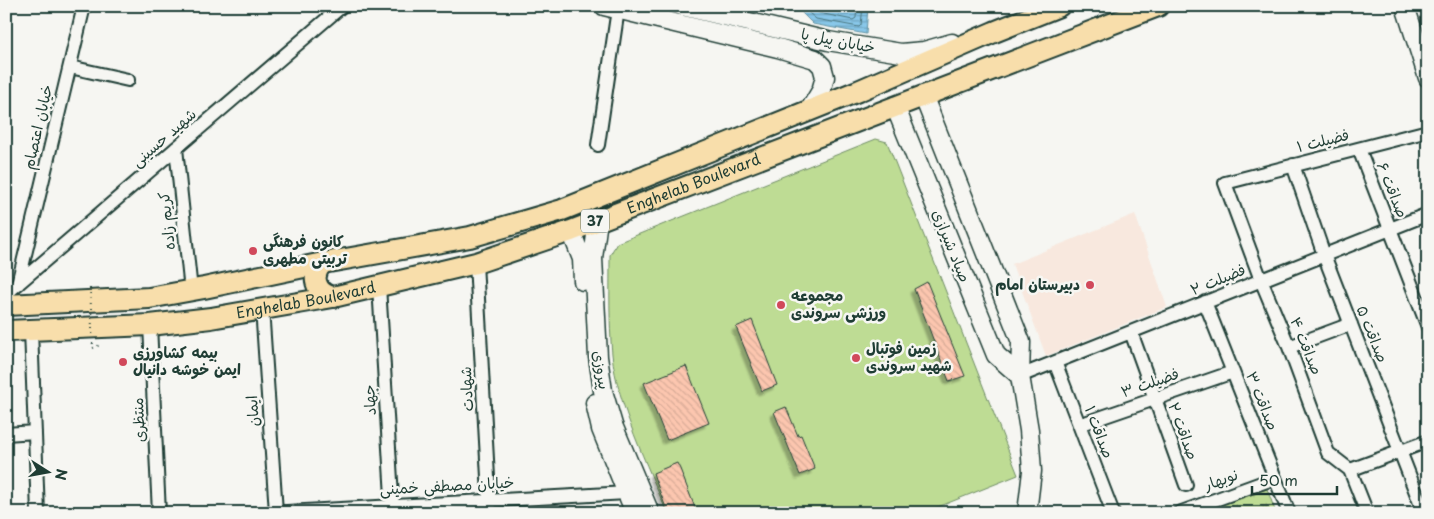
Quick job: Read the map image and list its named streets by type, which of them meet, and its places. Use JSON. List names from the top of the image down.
{
  "streets": {
    "main road": [
      "خیابان پیل پا",
      "Enghelab Boulevard",
      "37",
      "صیاد شیرازی",
      "پیروزی"
    ],
    "street": [
      "خیابان اعتصام",
      "شهید حسینی",
      "فضیلت ۱",
      "صداقت ۶",
      "کریم زاده",
      "فضیلت ۲",
      "صداقت ۵",
      "صداقت ۴",
      "فضیلت ۳",
      "شهادت",
      "جهاد",
      "صداقت ۳",
      "ایمان",
      "منتظری",
      "صداقت ۲",
      "صداقت ۱",
      "نوبهار",
      "خیابان مصطفی خمینی"
    ]
  },
  "crossings": [
    ["خیابان پیل پا", "Enghelab Boulevard"],
    ["خیابان اعتصام", "شهید حسینی"],
    ["شهید حسینی", "کریم زاده"],
    ["فضیلت ۱", "صداقت ۶"],
    ["فضیلت ۱", "صداقت ۵"],
    ["فضیلت ۱", "صداقت ۴"],
    ["Enghelab Boulevard", "کریم زاده"],
    ["Enghelab Boulevard", "صیاد شیرازی"],
    ["Enghelab Boulevard", "پیروزی"],
    ["Enghelab Boulevard", "شهادت"],
    ["Enghelab Boulevard", "جهاد"],
    ["Enghelab Boulevard", "ایمان"],
    ["Enghelab Boulevard", "منتظری"],
    ["صداقت ۶", "فضیلت ۲"],
    ["صیاد شیرازی", "فضیلت ۲"],
    ["فضیلت ۲", "صداقت ۵"],
    ["فضیلت ۲", "صداقت ۴"],
    ["فضیلت ۲", "صداقت ۳"],
    ["فضیلت ۲", "صداقت ۲"],
    ["فضیلت ۲", "صداقت ۱"],
    ["پیروزی", "خیابان مصطفی خمینی"],
    ["فضیلت ۳", "صداقت ۳"],
    ["فضیلت ۳", "صداقت ۲"],
    ["فضیلت ۳", "صداقت ۱"],
    ["شهادت", "خیابان مصطفی خمینی"],
    ["جهاد", "خیابان مصطفی خمینی"],
    ["صداقت ۳", "نوبهار"],
    ["ایمان", "خیابان مصطفی خمینی"]
  ],
  "places": [
    "کانون فرهنگی تربیتی مطهری",
    "دبیرستان امام",
    "مجموعه ورزشی سروندی",
    "زمین فوتبال شهید سروندی",
    "بیمه کشاورزی ایمن خوشه دانیال"
  ],
  "scale_bar": "50 m",
  "north": "right"
}
